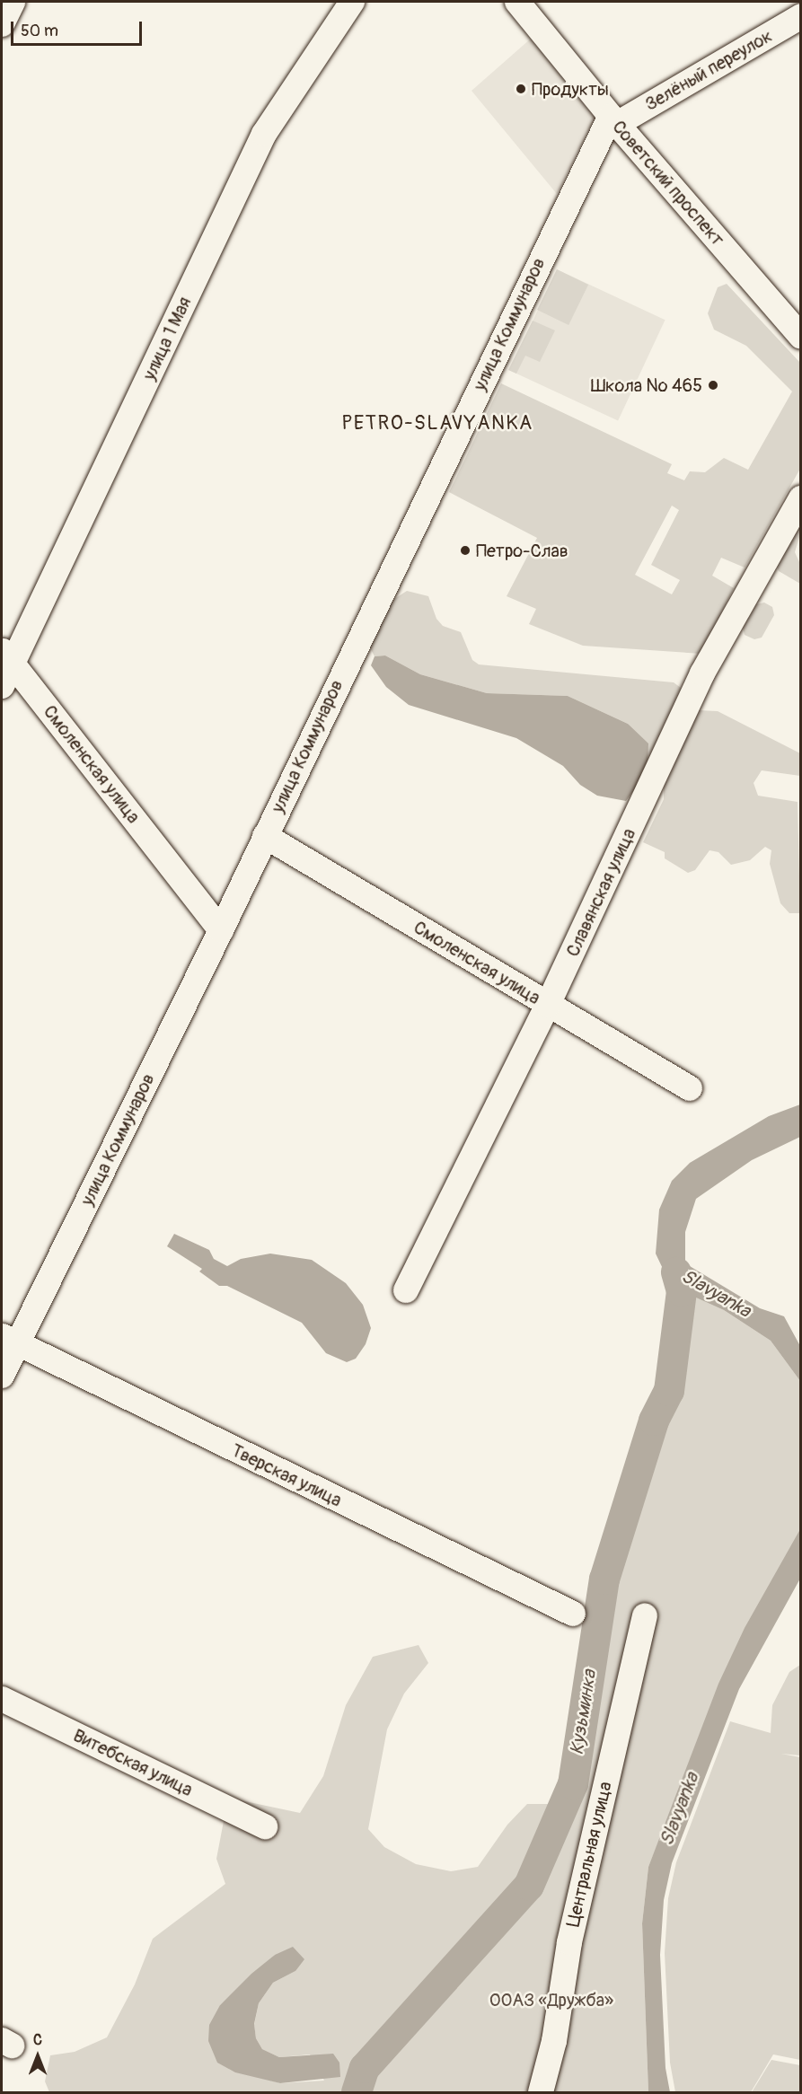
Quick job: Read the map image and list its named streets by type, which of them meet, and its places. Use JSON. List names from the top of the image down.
{
  "streets": {
    "street": [
      "Зелёный переулок",
      "Советский проспект",
      "улица Коммунаров",
      "улица 1 Мая",
      "Смоленская улица",
      "Славянская улица",
      "Тверская улица",
      "Витебская улица",
      "Центральная улица"
    ]
  },
  "crossings": [
    ["Зелёный переулок", "Советский проспект"],
    ["Зелёный переулок", "улица Коммунаров"],
    ["Советский проспект", "улица Коммунаров"],
    ["улица Коммунаров", "Смоленская улица"],
    ["улица Коммунаров", "Тверская улица"],
    ["улица 1 Мая", "Смоленская улица"],
    ["Смоленская улица", "Славянская улица"]
  ],
  "districts": ["PETRO-SLAVYANKA"],
  "water": ["Slavyanka", "Кузьминка"],
  "parks": ["ООАЗ «Дружба»"],
  "places": ["Продукты", "Школа № 465", "Петро-Слав"],
  "scale_bar": "50 m",
  "north": "top"
}
